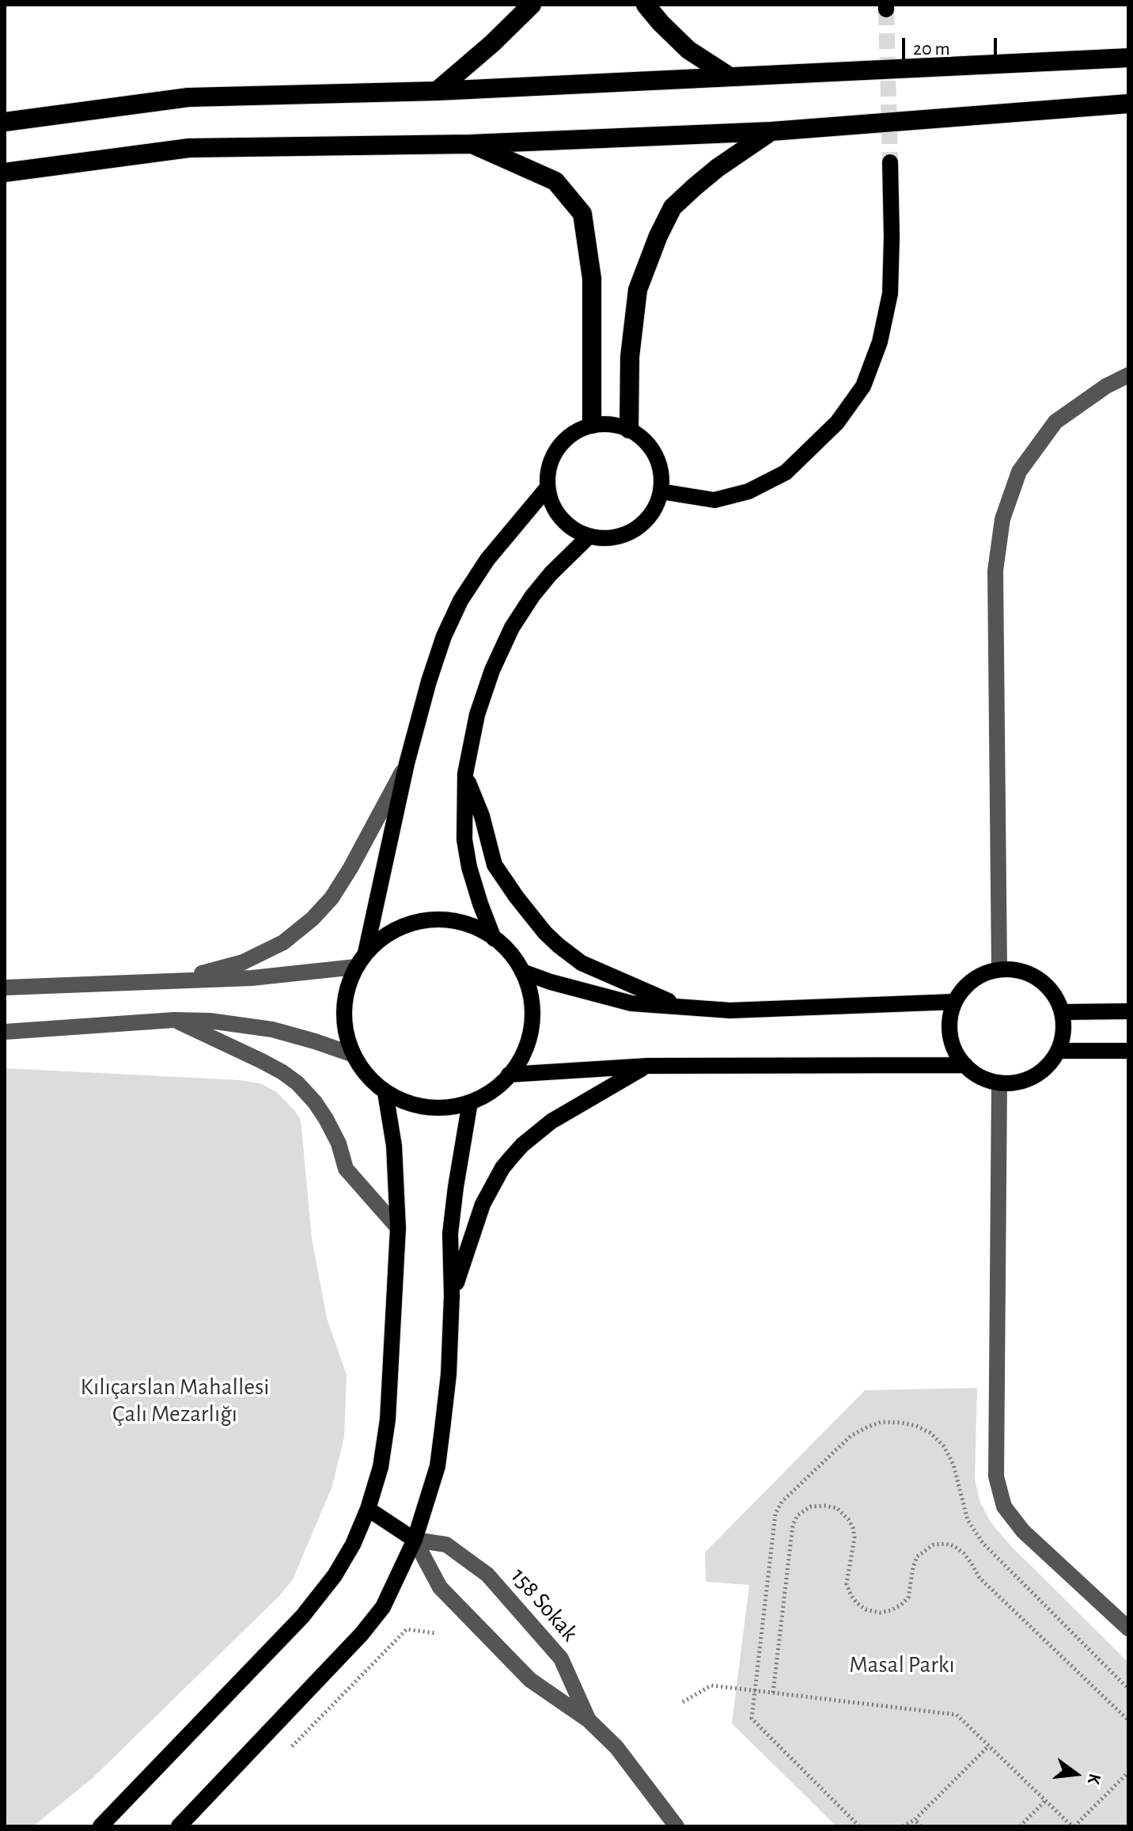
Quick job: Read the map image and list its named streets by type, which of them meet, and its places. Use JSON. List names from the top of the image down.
{
  "streets": {
    "street": ["158 Sokak"]
  },
  "parks": ["Kılıçarslan Mahallesi Çalı Mezarlığı", "Masal Parkı"],
  "scale_bar": "20 m",
  "north": "right"
}
